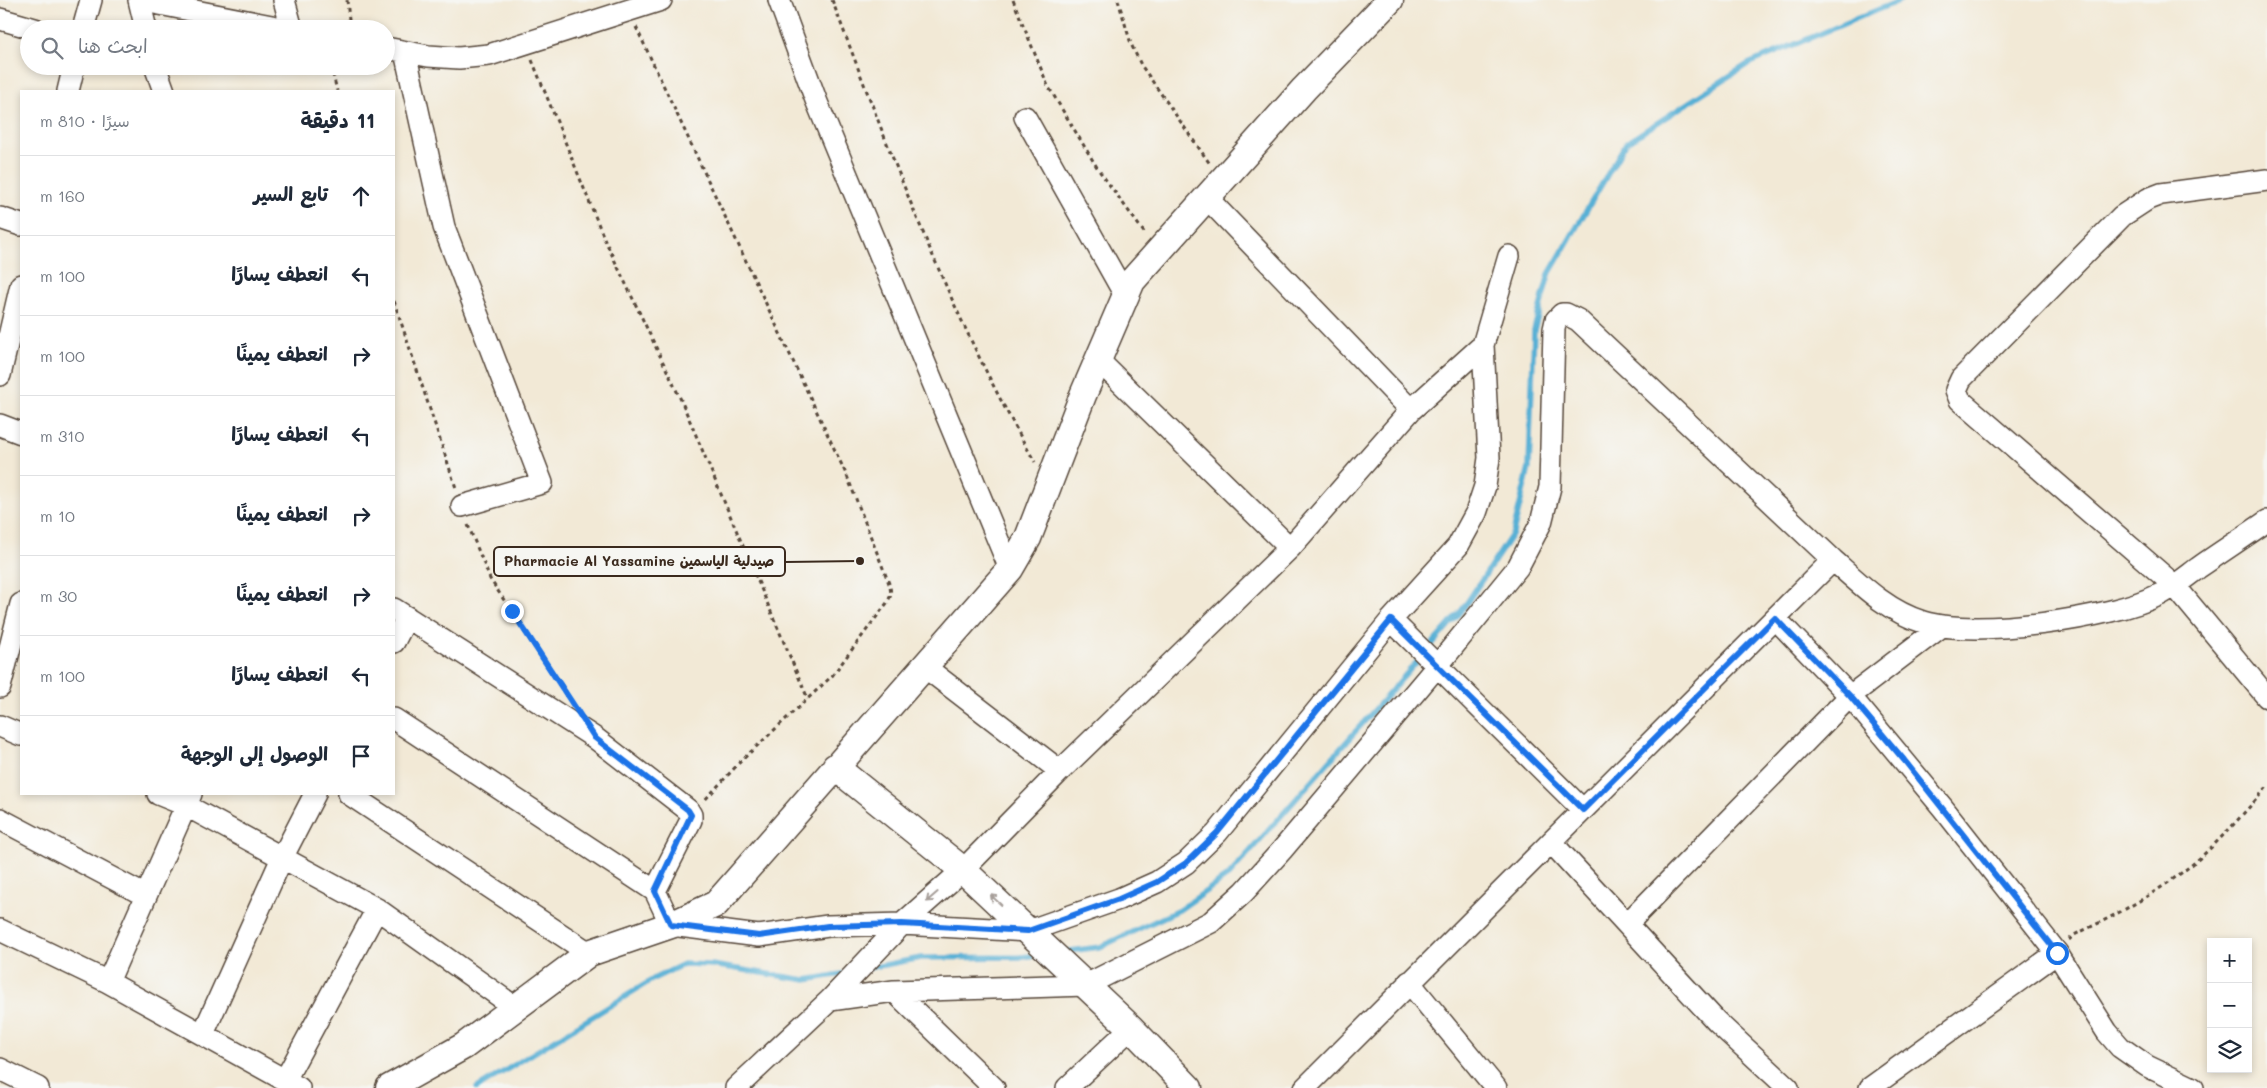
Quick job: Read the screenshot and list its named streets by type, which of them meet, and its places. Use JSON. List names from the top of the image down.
{
  "places": ["Pharmacie Al Yassamine صيدلية الياسمين"],
  "page": {
    "search": "ابحث هنا",
    "heading": ["11 دقيقة", "سيرًا · 810 m"],
    "list": [
      ["تابع السير", "160 m"],
      ["انعطف يسارًا", "100 m"],
      ["انعطف يمينًا", "100 m"],
      ["انعطف يسارًا", "310 m"],
      ["انعطف يمينًا", "10 m"],
      ["انعطف يمينًا", "30 m"],
      ["انعطف يسارًا", "100 m"],
      "الوصول إلى الوجهة"
    ],
    "map_buttons": ["+", "−"]
  }
}
